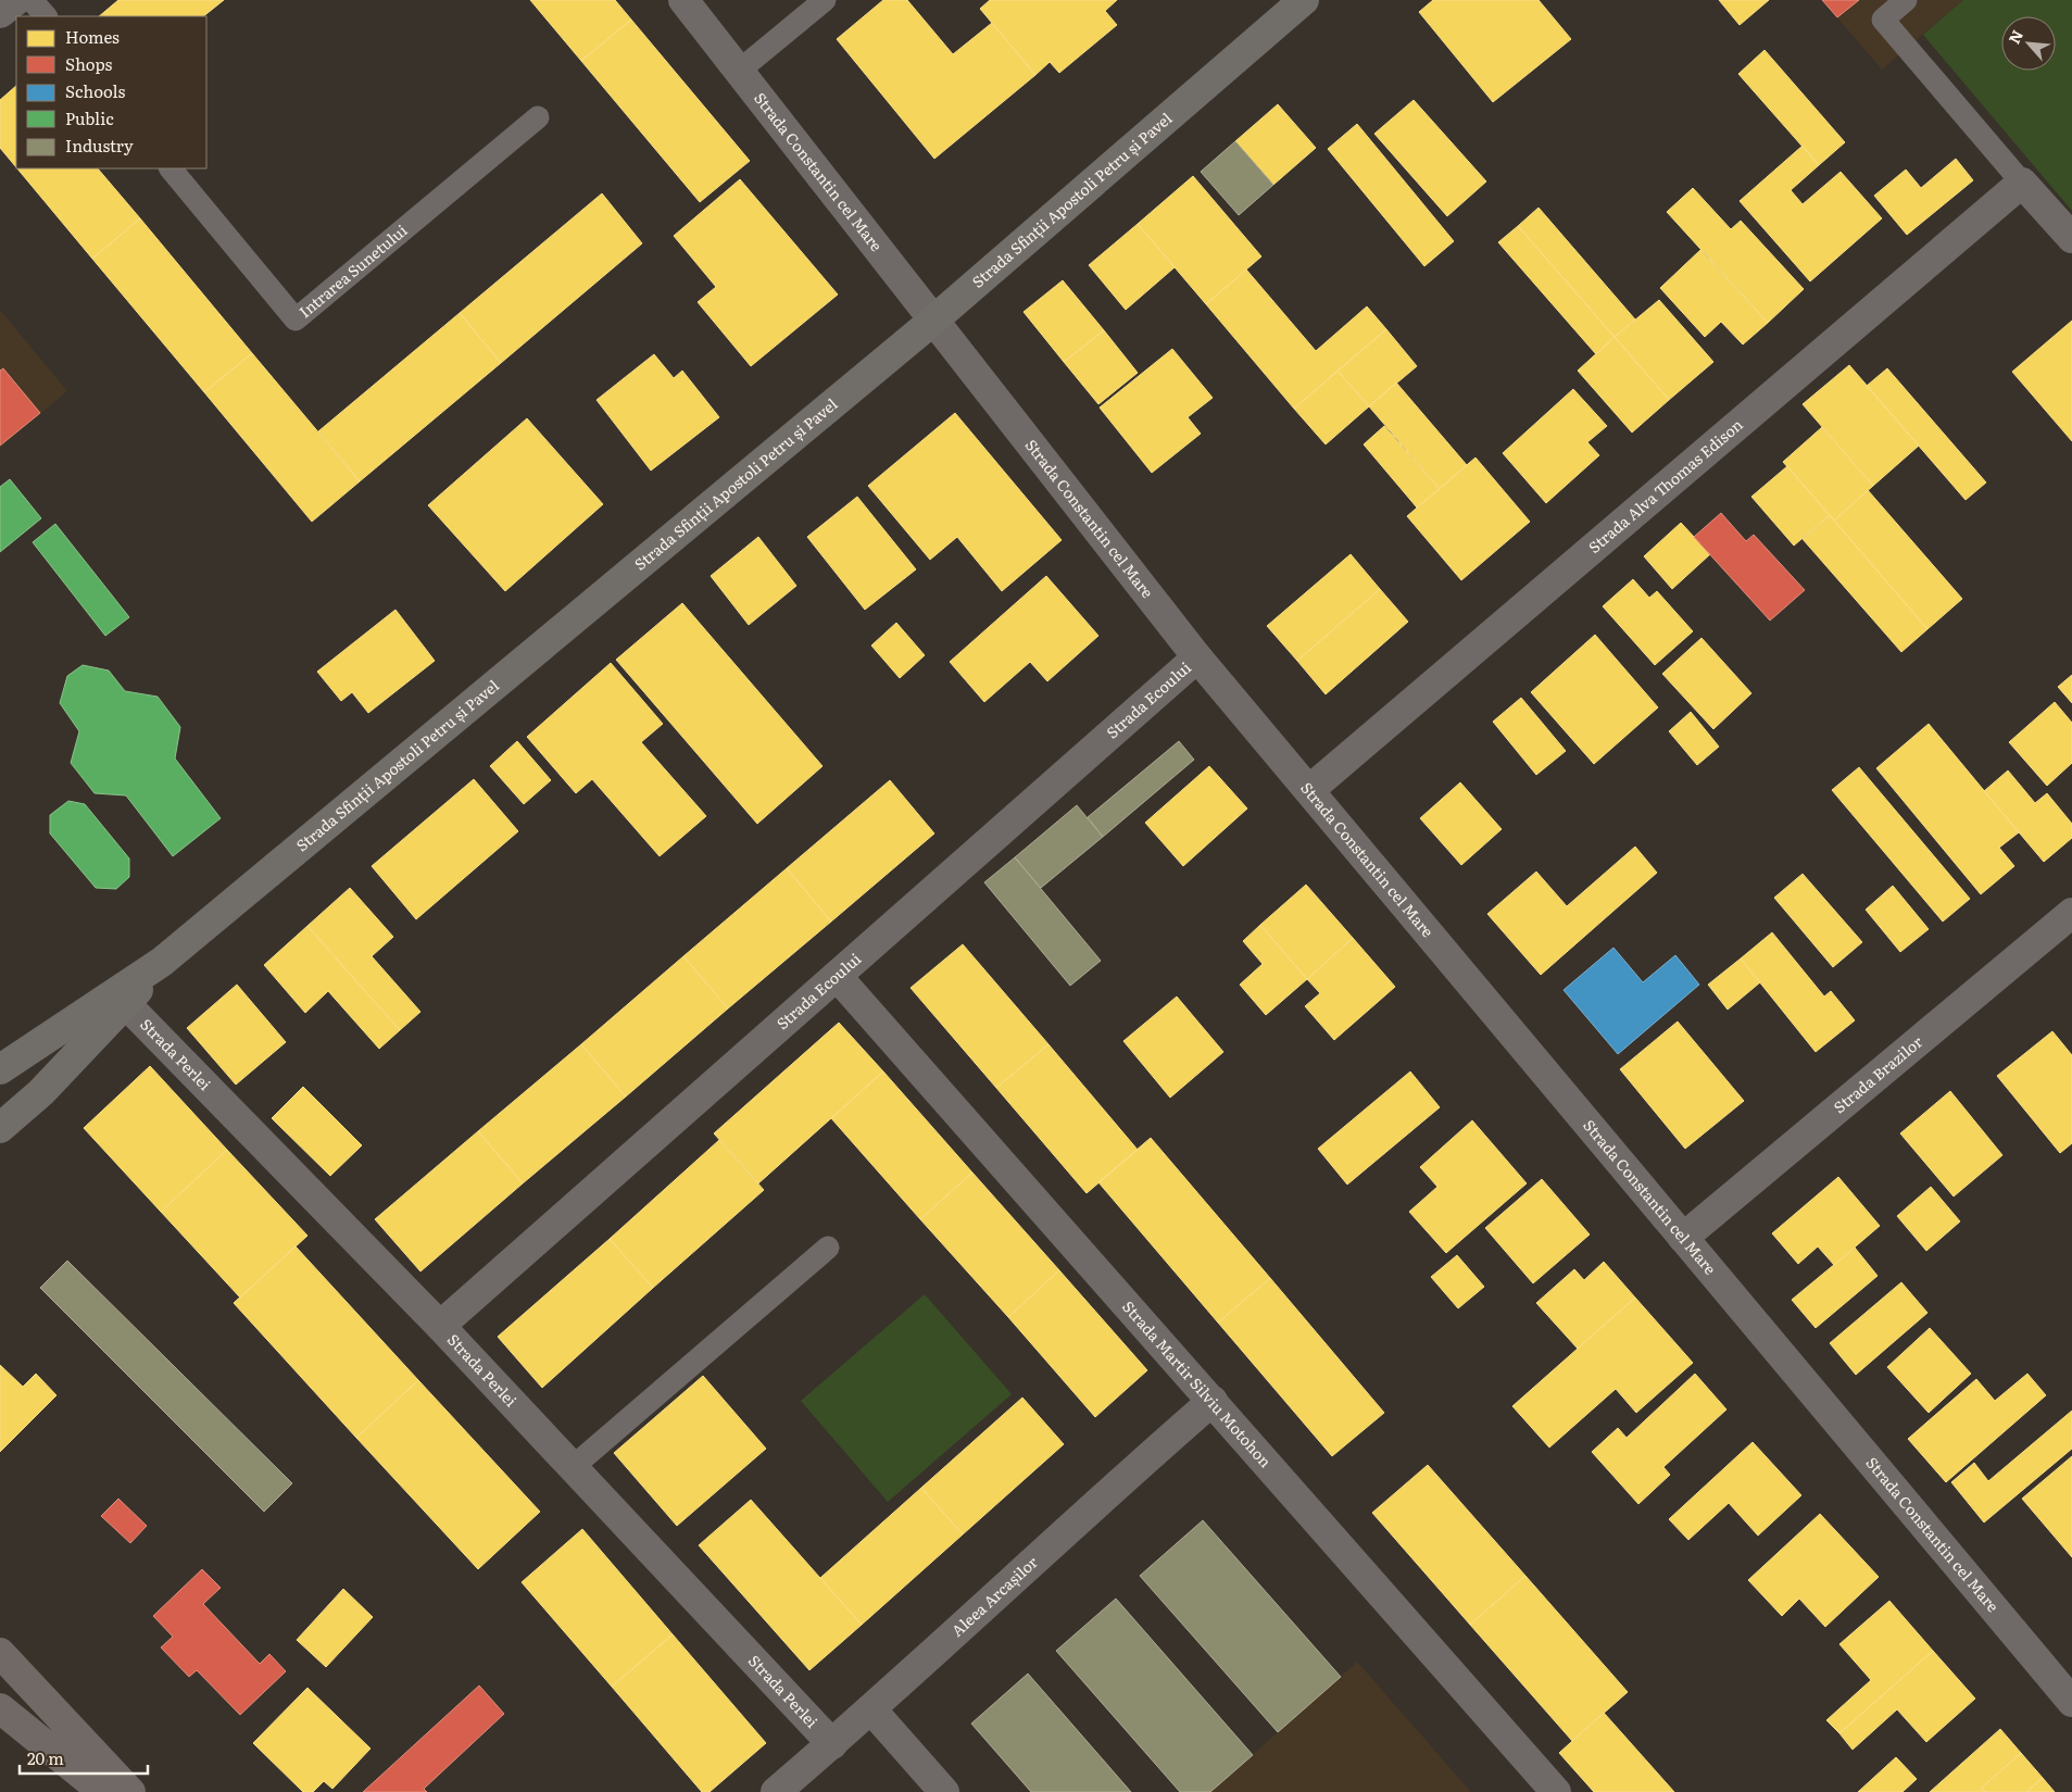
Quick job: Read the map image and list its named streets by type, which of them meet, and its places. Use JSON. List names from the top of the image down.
{
  "streets": {
    "main road": ["Strada Sfinții Apostoli Petru și Pavel"],
    "street": [
      "Strada Constantin cel Mare",
      "Strada Alva Thomas Edison",
      "Strada Ecoului",
      "Strada Perlei",
      "Strada Brazilor",
      "Strada Martir Silviu Motohon",
      "Aleea Arcașilor"
    ],
    "lane": ["Intrarea Sunetului"]
  },
  "crossings": [
    ["Strada Constantin cel Mare", "Strada Sfinții Apostoli Petru și Pavel"],
    ["Strada Constantin cel Mare", "Strada Alva Thomas Edison"],
    ["Strada Constantin cel Mare", "Strada Ecoului"],
    ["Strada Constantin cel Mare", "Strada Brazilor"],
    ["Strada Sfinții Apostoli Petru și Pavel", "Strada Perlei"],
    ["Strada Ecoului", "Strada Perlei"],
    ["Strada Ecoului", "Strada Martir Silviu Motohon"],
    ["Strada Perlei", "Aleea Arcașilor"],
    ["Strada Martir Silviu Motohon", "Aleea Arcașilor"]
  ],
  "legend": [
    "Homes",
    "Shops",
    "Schools",
    "Public",
    "Industry"
  ],
  "scale_bar": "20 m",
  "north": "top left"
}
